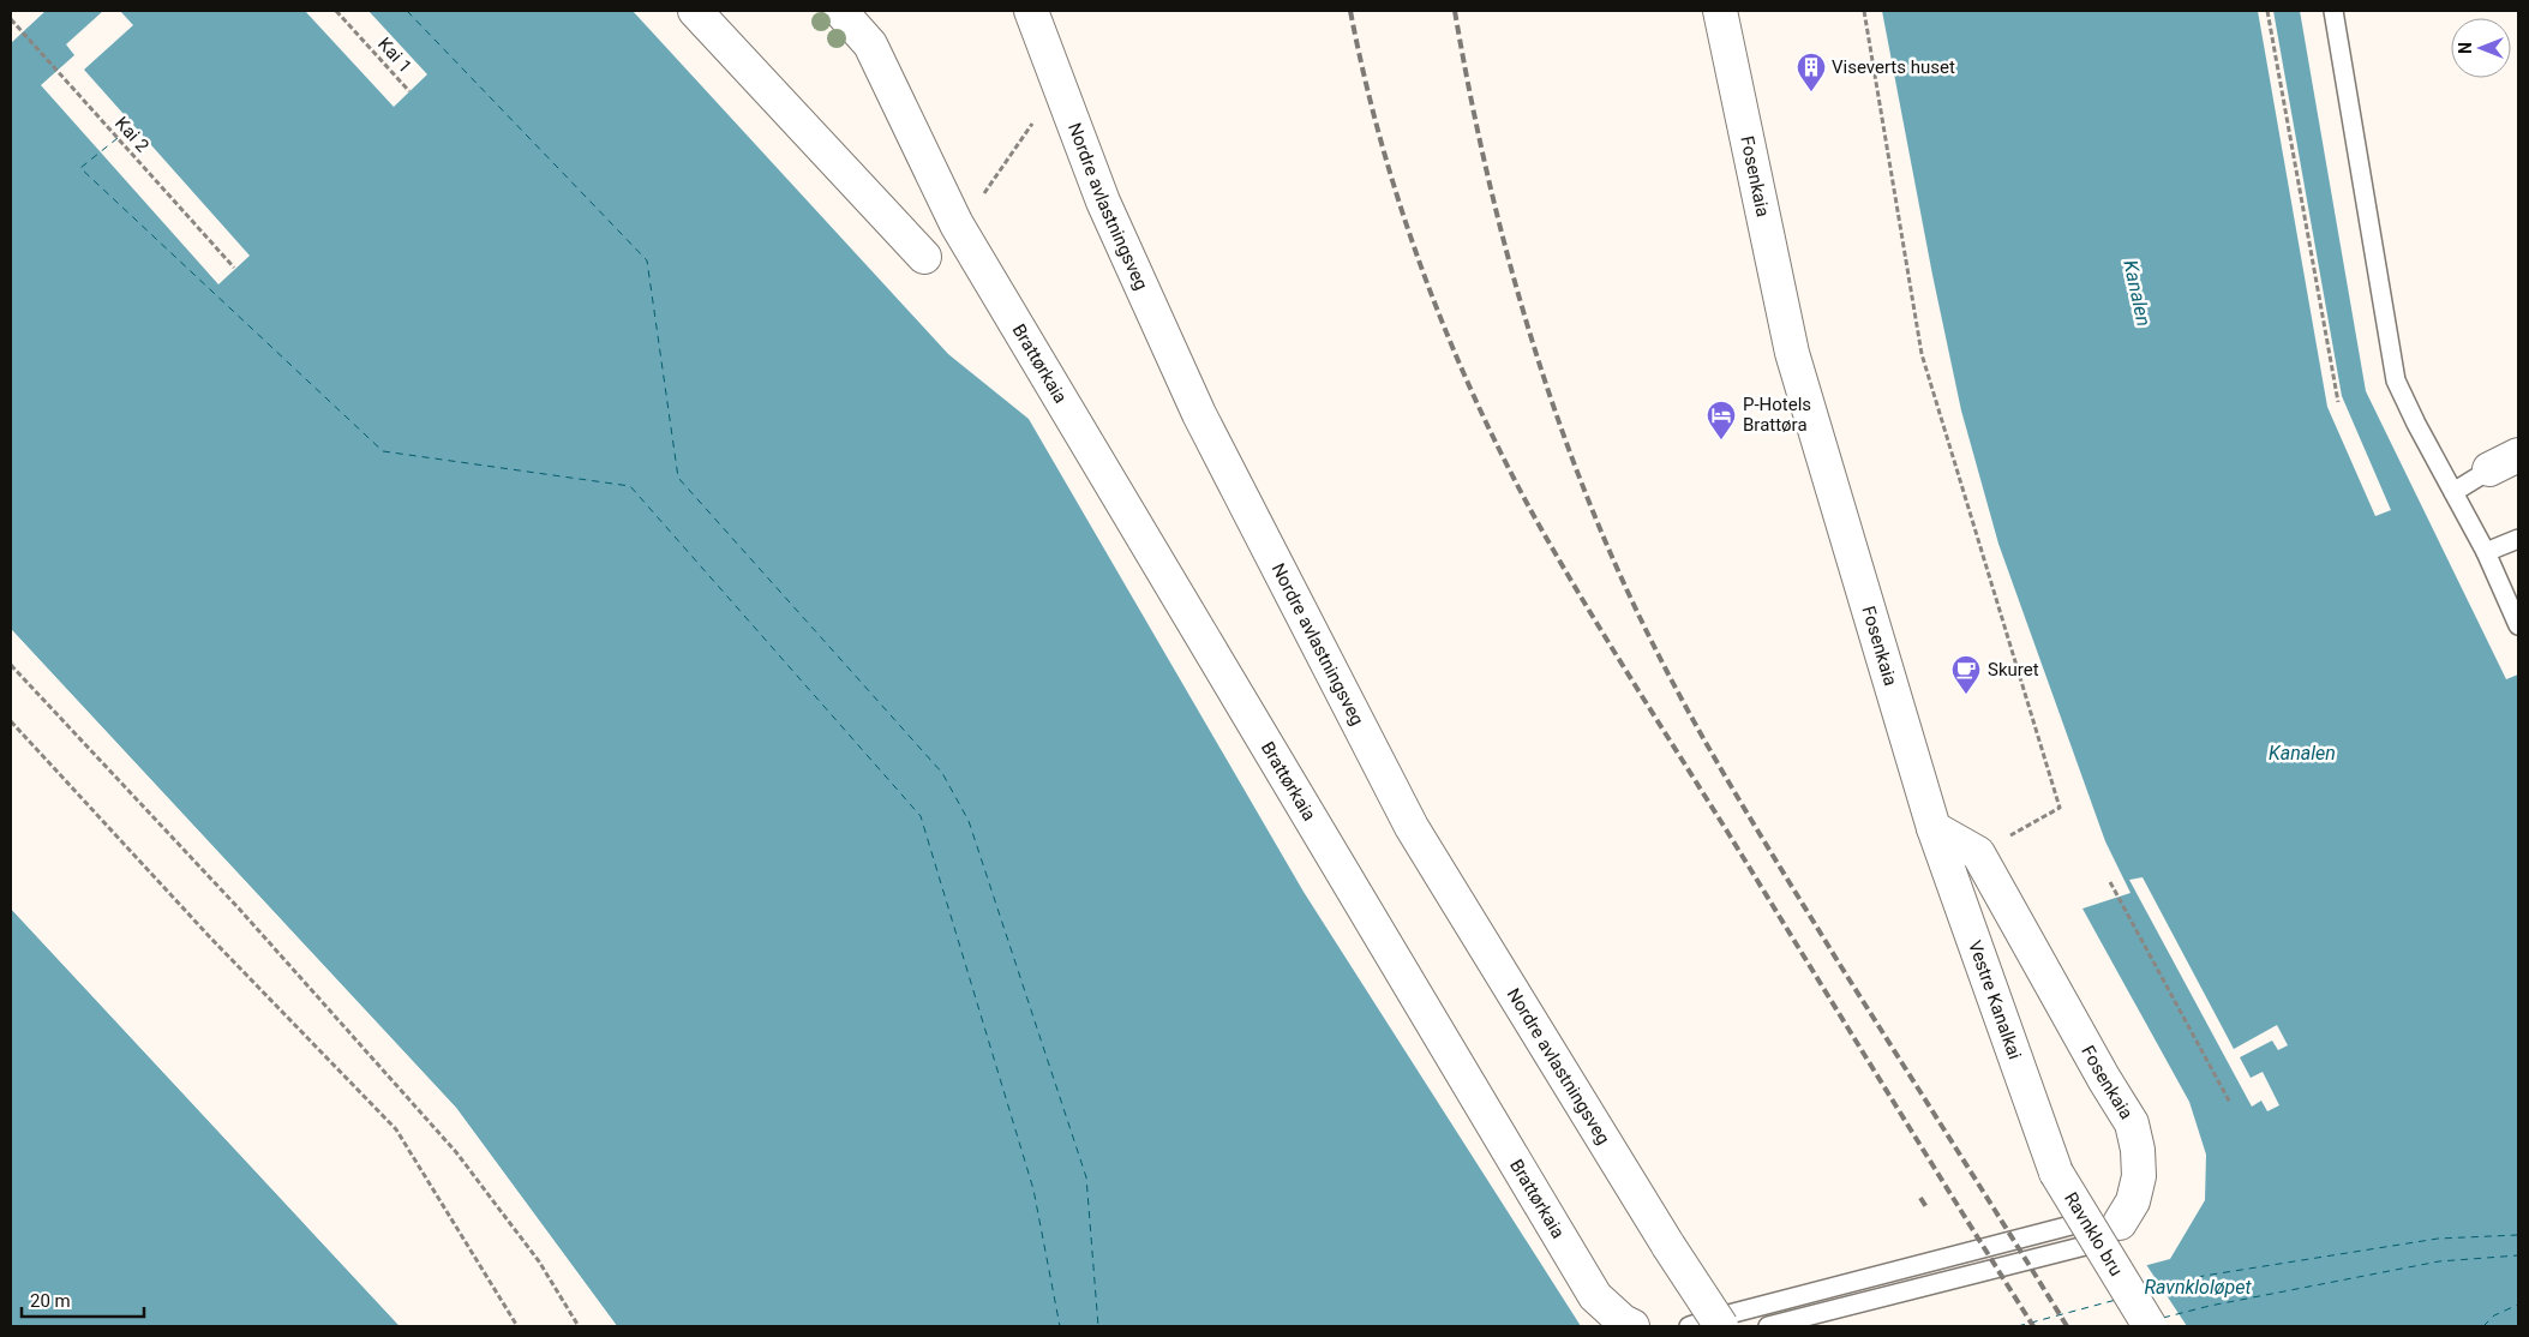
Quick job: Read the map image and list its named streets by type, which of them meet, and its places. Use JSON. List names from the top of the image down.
{
  "streets": {
    "main road": [
      "Fosenkaia",
      "Nordre avlastningsveg",
      "Brattørkaia",
      "Vestre Kanalkai",
      "Ravnklo bru"
    ],
    "path": ["Kai 1", "Kai 2"]
  },
  "crossings": [
    ["Fosenkaia", "Vestre Kanalkai"],
    ["Vestre Kanalkai", "Ravnklo bru"]
  ],
  "water": ["Kanalen", "Ravnkloløpet"],
  "places": {
    "building": ["Viseverts huset"],
    "hotel": ["P-Hotels Brattøra"],
    "cafe": ["Skuret"]
  },
  "scale_bar": "20 m",
  "north": "left"
}
